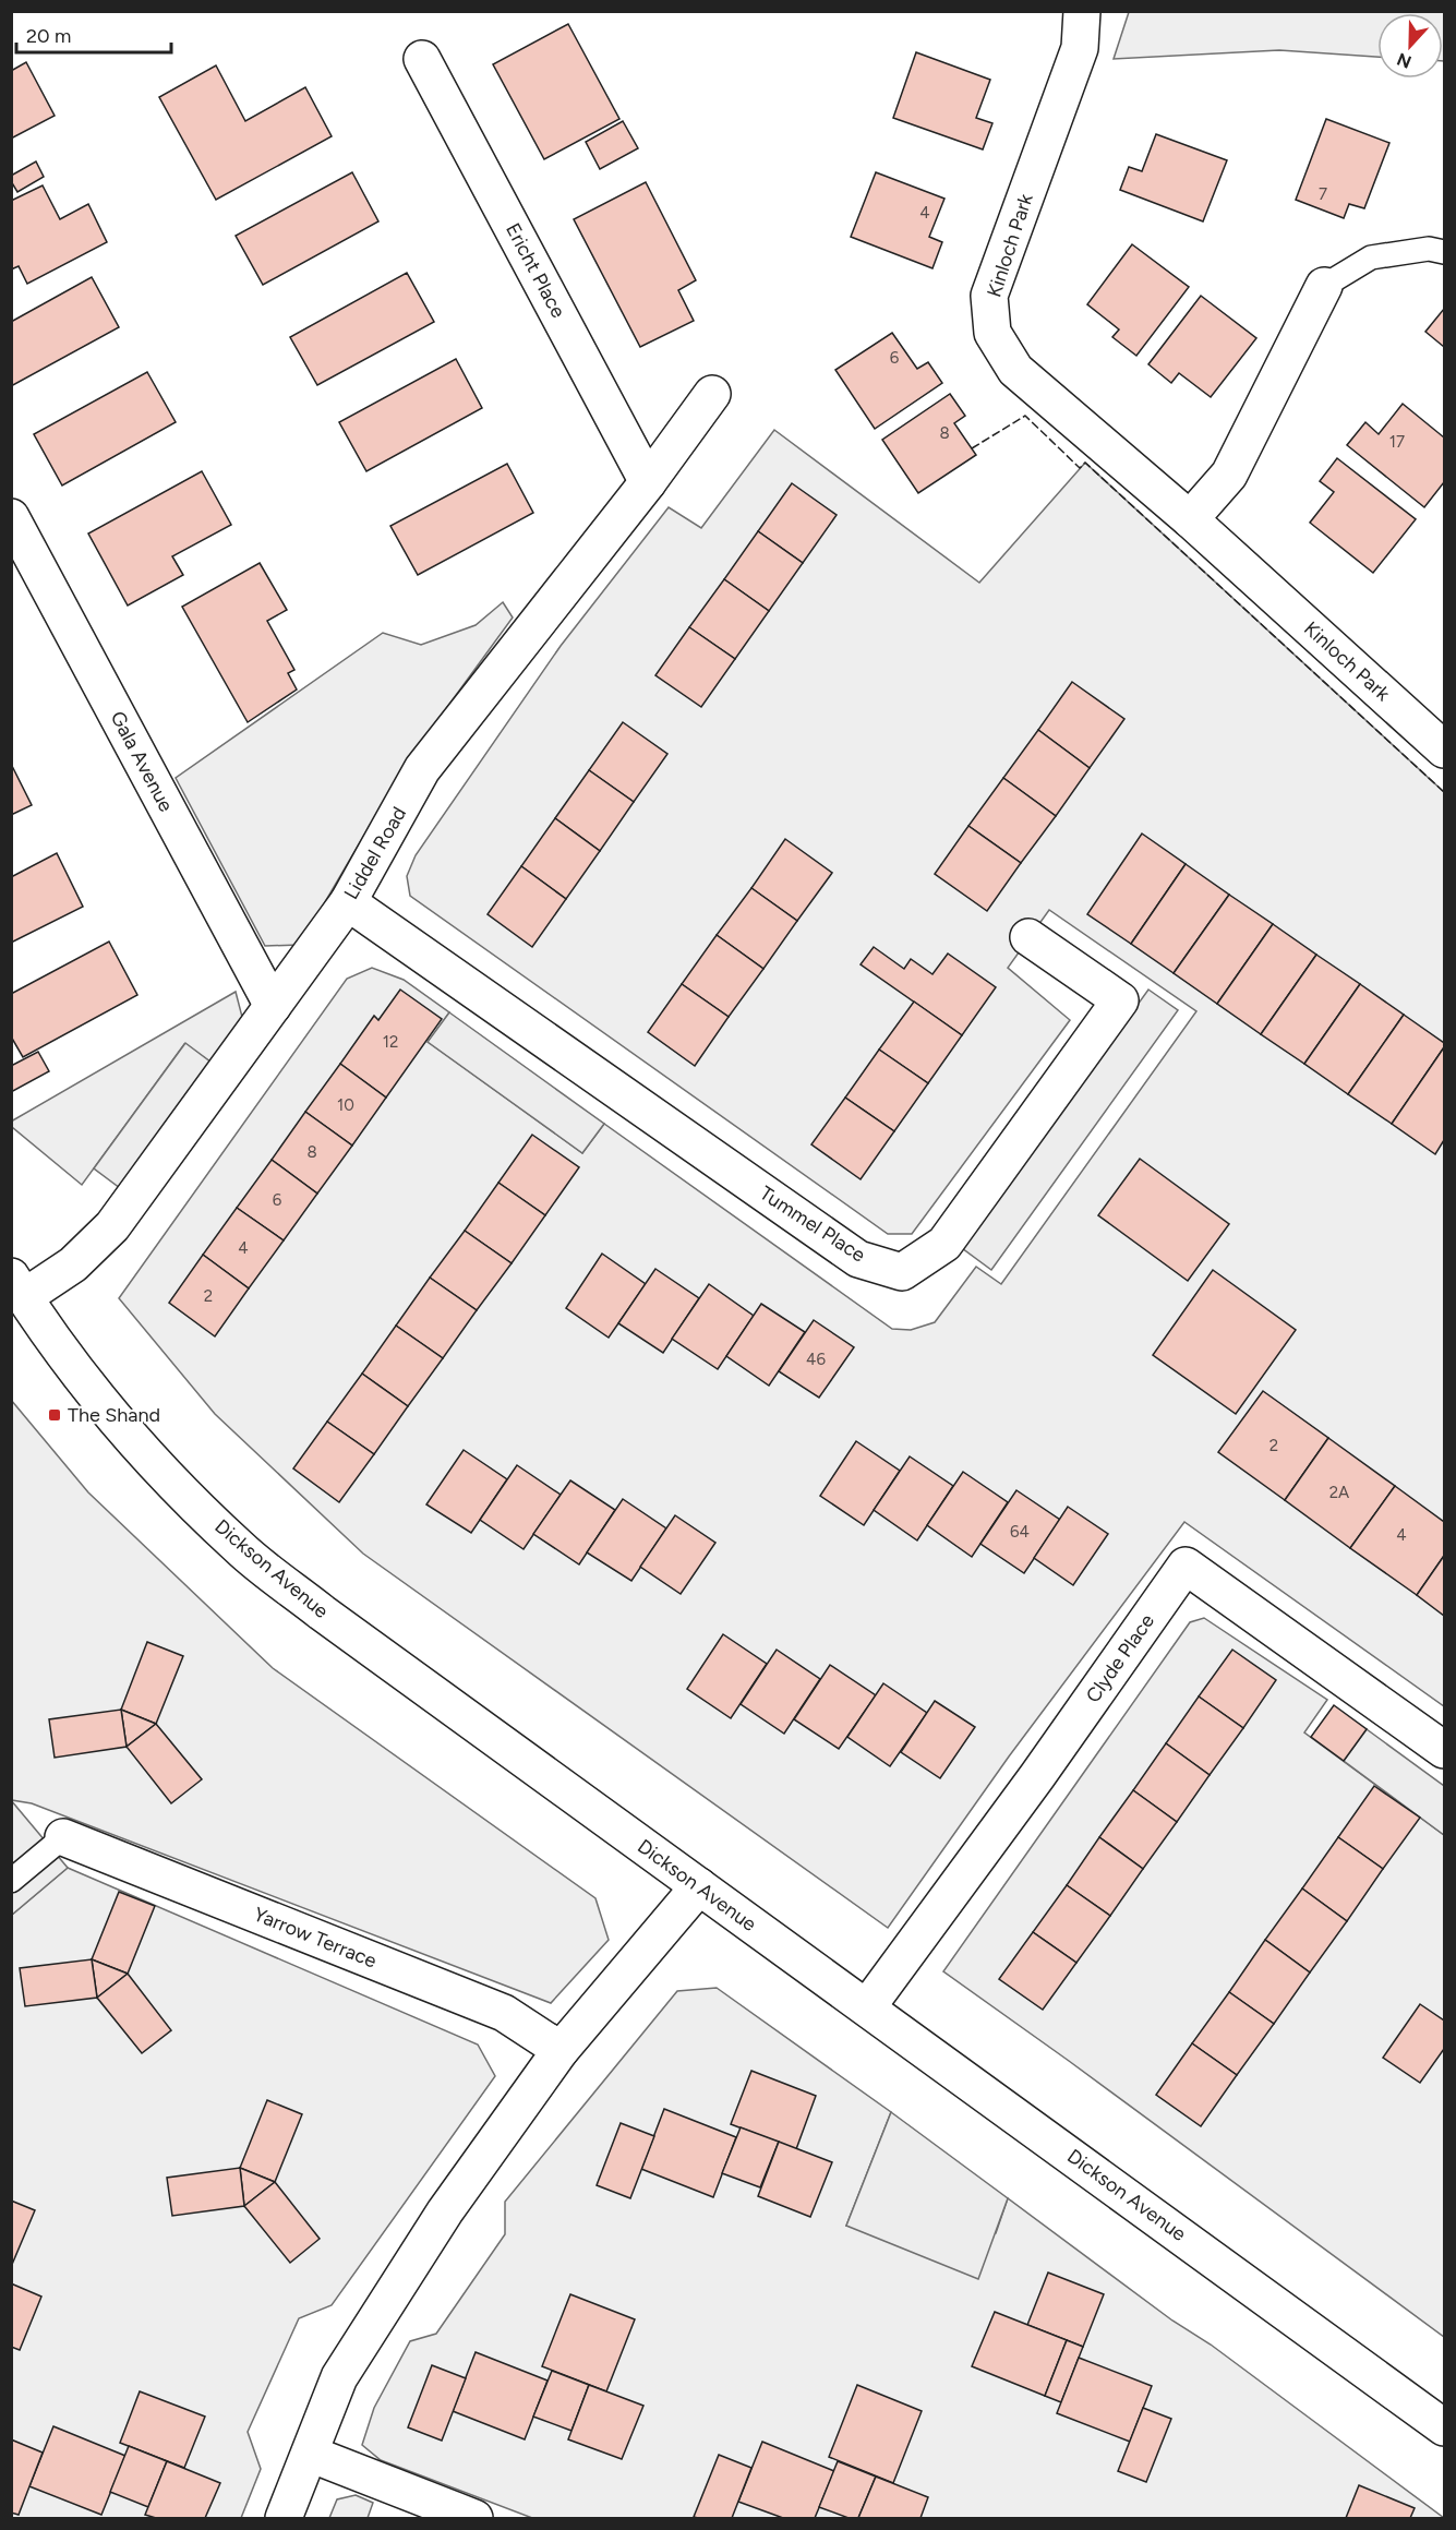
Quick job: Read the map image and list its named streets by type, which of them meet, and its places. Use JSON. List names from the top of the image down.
{
  "streets": {
    "street": [
      "Kinloch Park",
      "Ericht Place",
      "Gala Avenue",
      "Liddel Road",
      "Tummel Place",
      "Dickson Avenue",
      "Clyde Place",
      "Yarrow Terrace"
    ]
  },
  "crossings": [
    ["Ericht Place", "Liddel Road"],
    ["Gala Avenue", "Liddel Road"],
    ["Liddel Road", "Tummel Place"],
    ["Liddel Road", "Dickson Avenue"],
    ["Dickson Avenue", "Clyde Place"]
  ],
  "places": {
    "transit": ["The Shand"]
  },
  "house_numbers": [
    "7",
    "4",
    "6",
    "8",
    "17",
    "12",
    "10",
    "8",
    "6",
    "4",
    "2",
    "46",
    "2",
    "2A",
    "64",
    "4"
  ],
  "scale_bar": "20 m",
  "north": "bottom"
}
